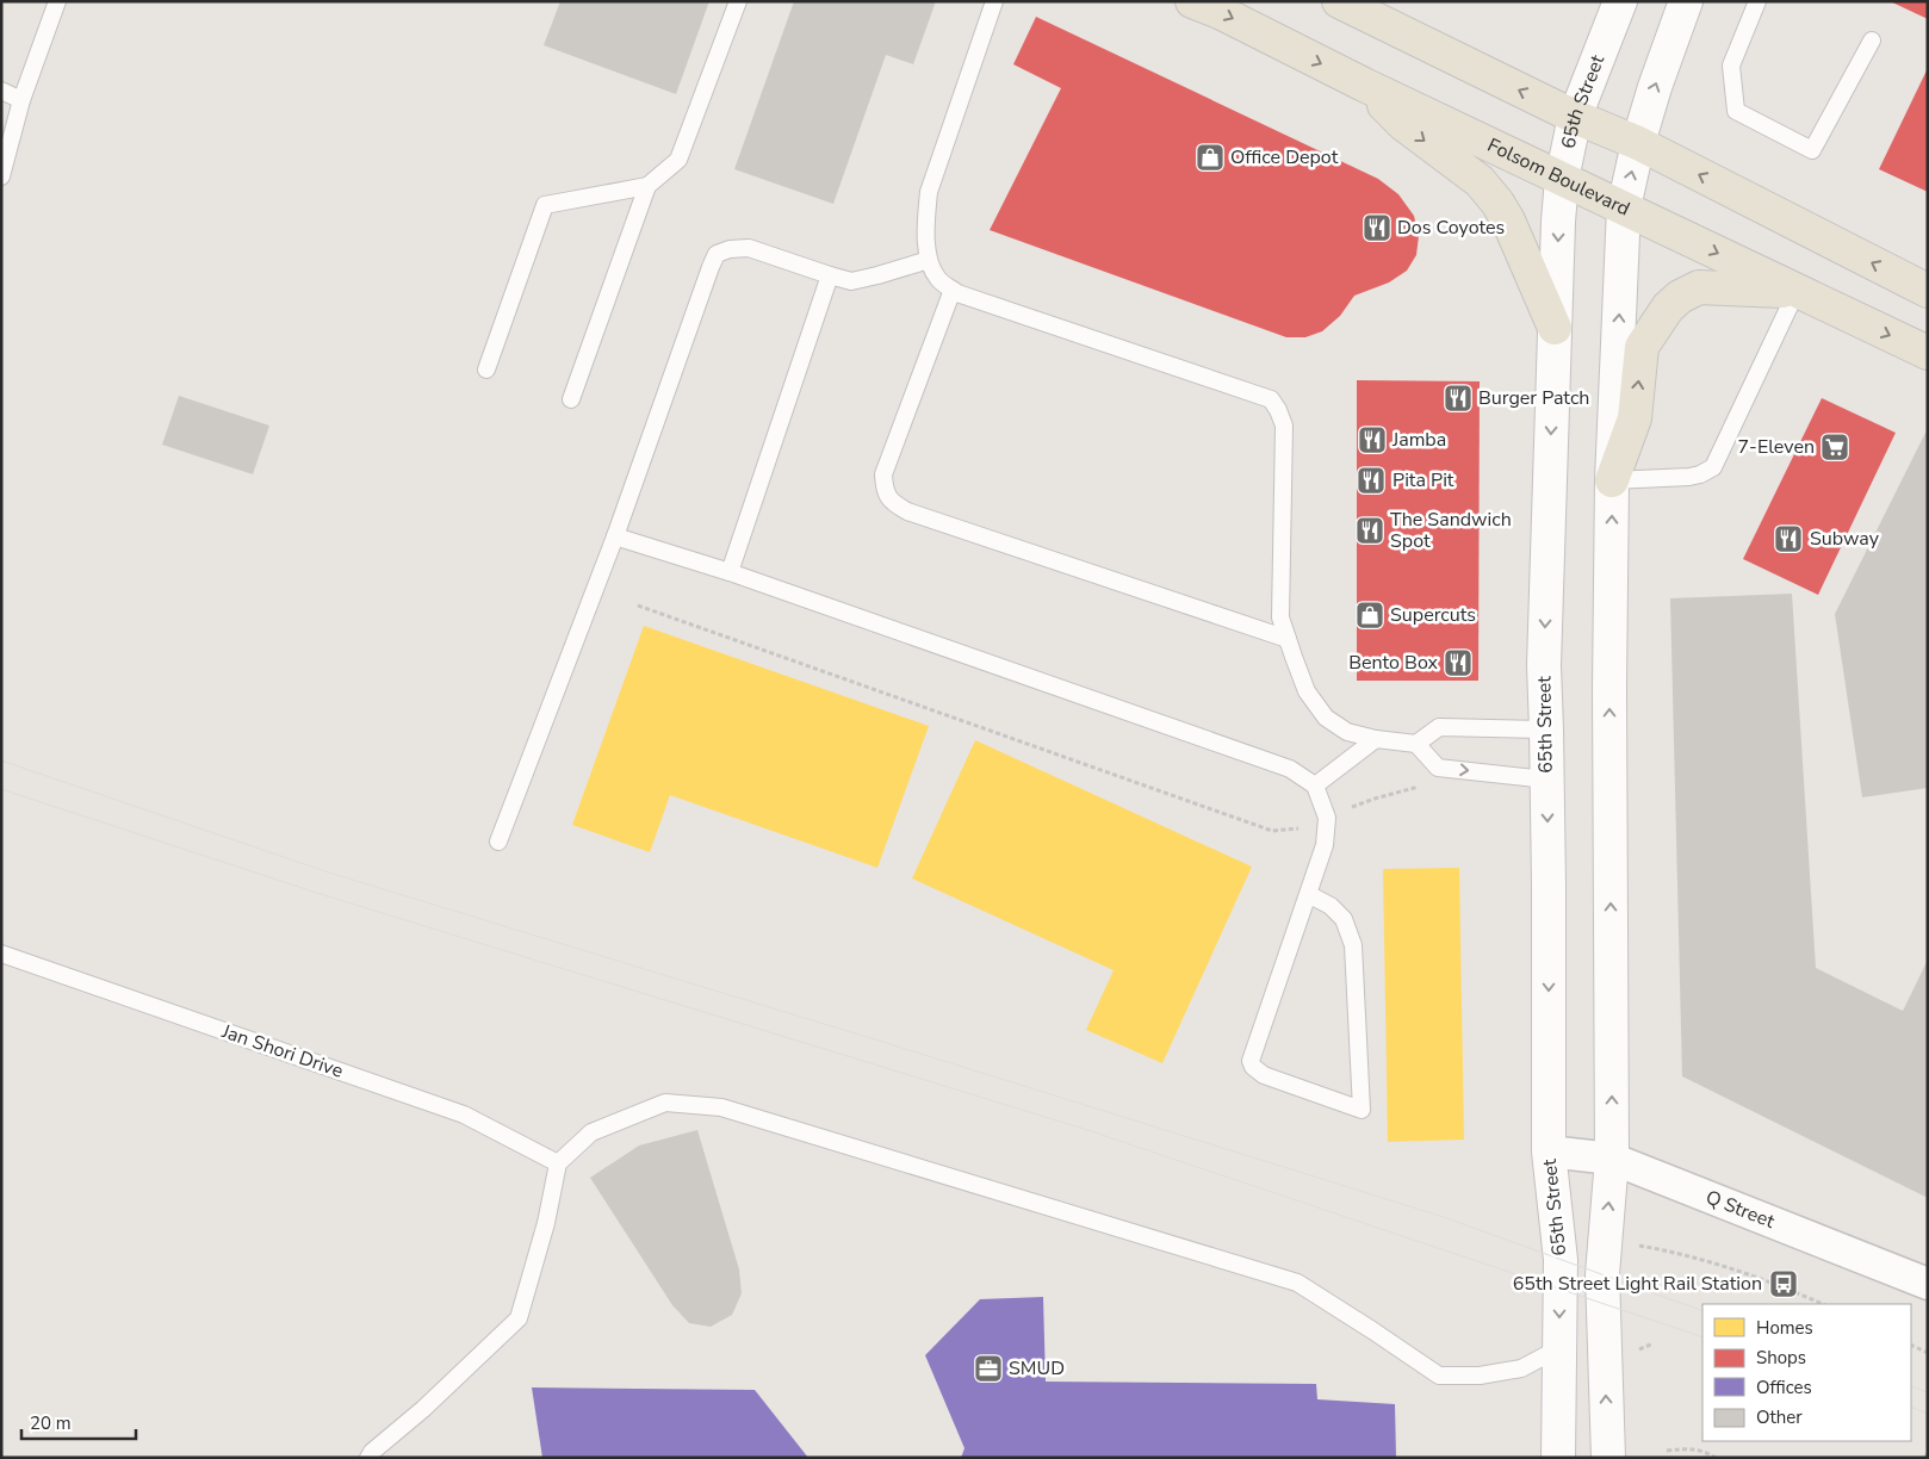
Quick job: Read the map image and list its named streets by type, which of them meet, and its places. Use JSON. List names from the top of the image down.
{
  "streets": {
    "main road": ["65th Street", "Folsom Boulevard"],
    "street": ["Q Street"],
    "lane": ["Jan Shori Drive"]
  },
  "crossings": [
    ["65th Street", "Folsom Boulevard"],
    ["65th Street", "Q Street"]
  ],
  "places": {
    "shop": ["Office Depot", "Supercuts"],
    "restaurant": [
      "Dos Coyotes",
      "Burger Patch",
      "Jamba",
      "Pita Pit",
      "The Sandwich Spot",
      "Subway",
      "Bento Box"
    ],
    "supermarket": ["7-Eleven"],
    "bus stop": ["65th Street Light Rail Station"],
    "office": ["SMUD"]
  },
  "legend": [
    "Homes",
    "Shops",
    "Offices",
    "Other"
  ],
  "scale_bar": "20 m"
}
